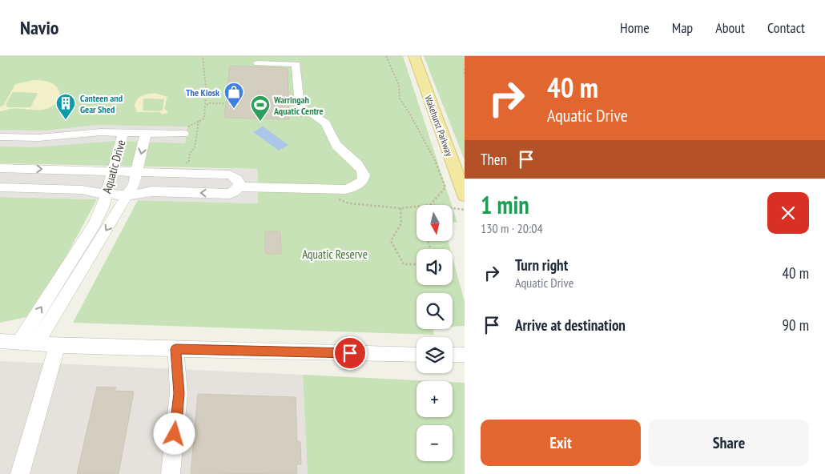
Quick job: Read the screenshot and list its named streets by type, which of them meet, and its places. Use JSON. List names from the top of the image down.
{
  "streets": {
    "main road": ["Wakehurst Parkway"],
    "street": ["Aquatic Drive"]
  },
  "parks": ["Aquatic Reserve"],
  "places": {
    "shop": ["The Kiosk"],
    "building": ["Canteen and Gear Shed"],
    "sports": ["Warringah Aquatic Centre"]
  },
  "north": "bottom",
  "page": {
    "header": "Navio",
    "nav": [
      "Home",
      "Map",
      "About",
      "Contact"
    ],
    "turn": ["40 m", "Aquatic Drive"],
    "then": "Then",
    "heading": ["1 min", "130 m · 20:04"],
    "map_buttons": ["+", "−"],
    "list": [
      {
        "name": "Turn right",
        "note": "Aquatic Drive",
        "value": "40 m"
      },
      {
        "name": "Arrive at destination",
        "value": "90 m"
      }
    ],
    "buttons": ["Exit", "Share"]
  }
}
